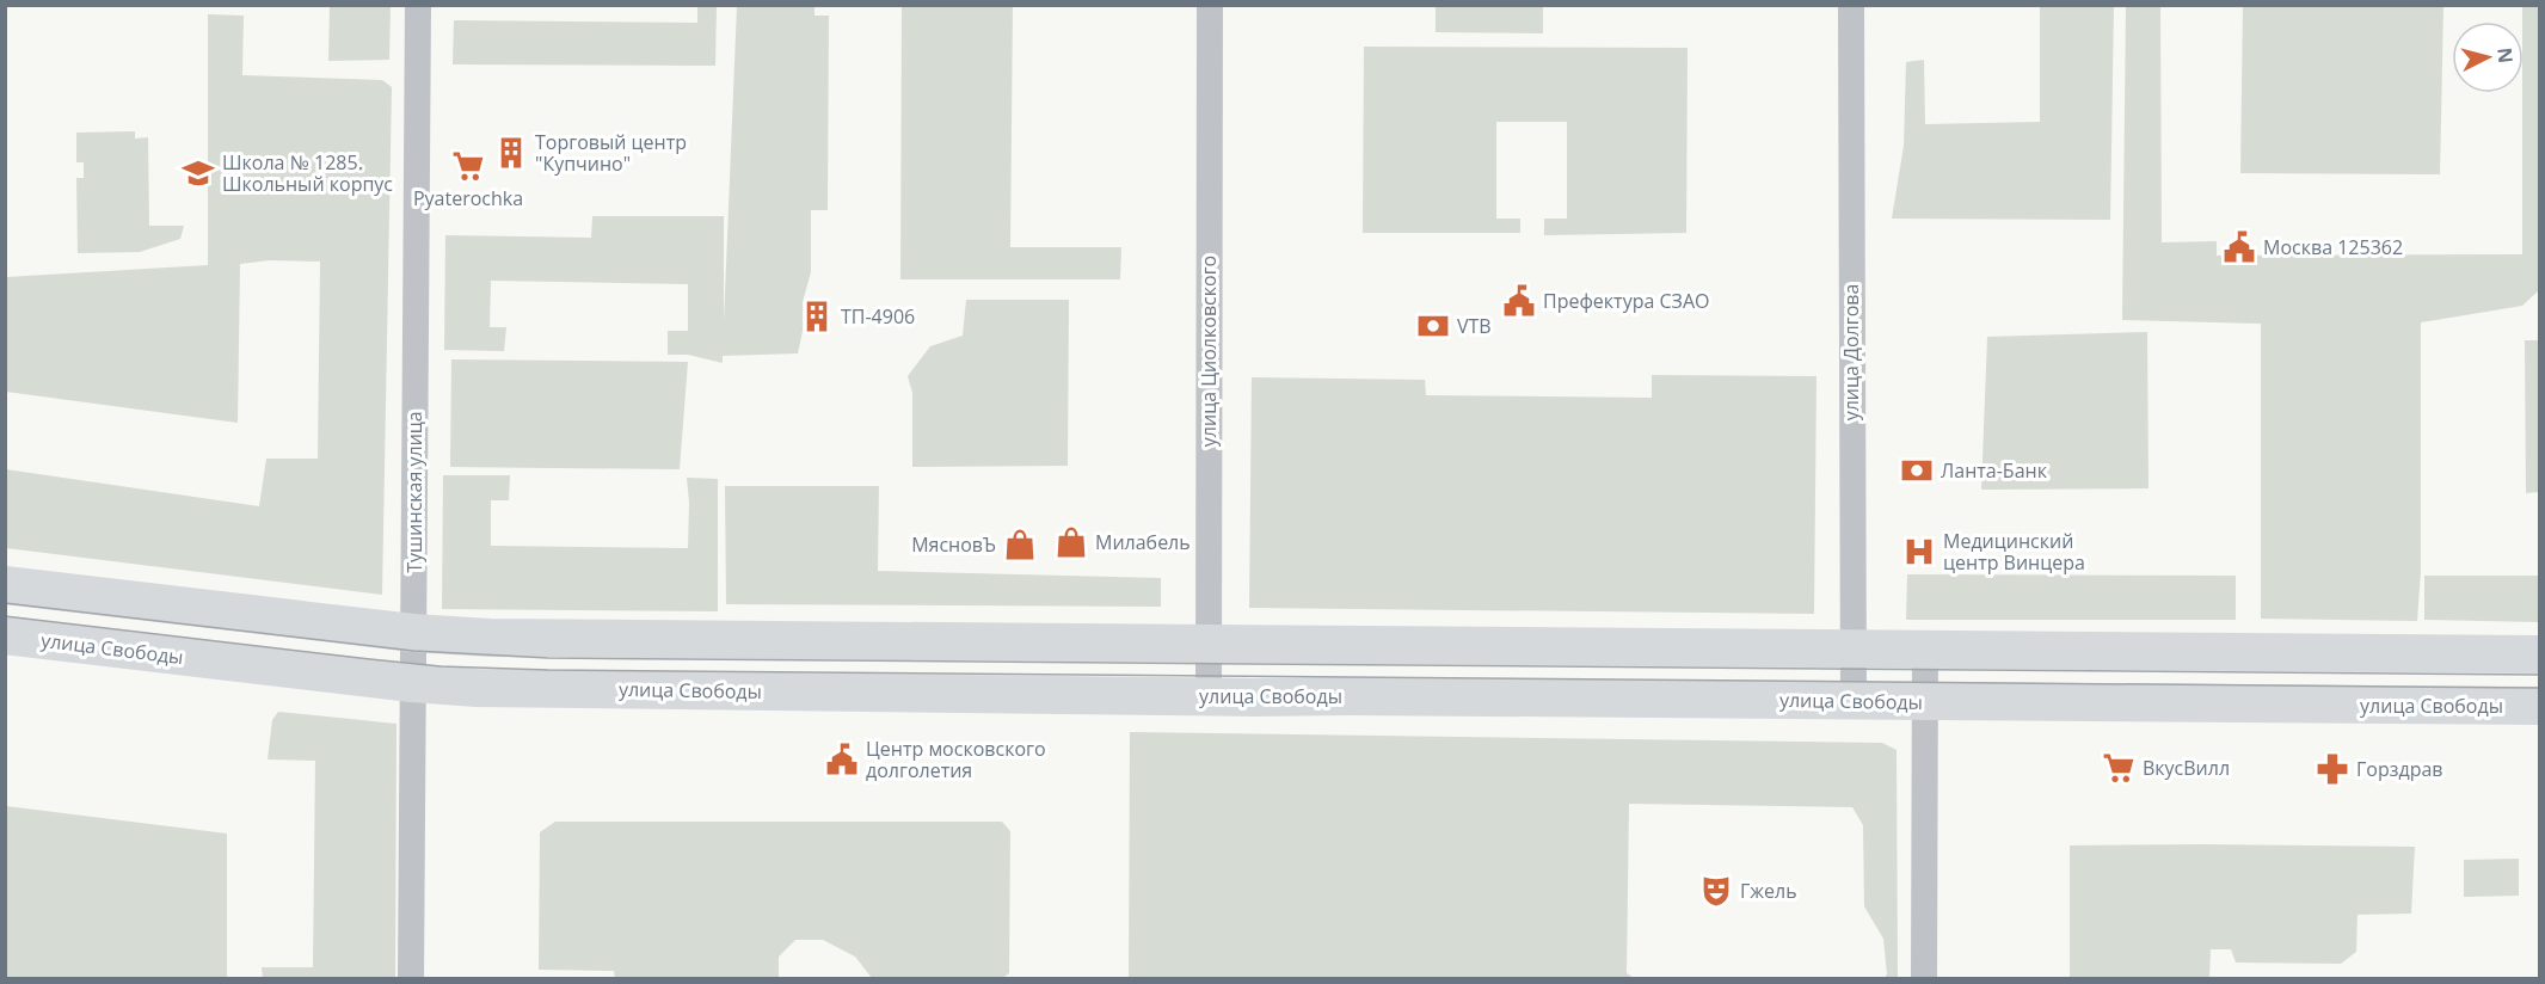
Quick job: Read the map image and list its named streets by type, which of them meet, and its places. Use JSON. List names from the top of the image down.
{
  "streets": {
    "main road": ["улица Свободы"],
    "street": ["улица Циолковского", "улица Долгова", "Тушинская улица"]
  },
  "crossings": [
    ["улица Циолковского", "улица Свободы"],
    ["улица Долгова", "улица Свободы"],
    ["Тушинская улица", "улица Свободы"]
  ],
  "places": {
    "building": ["Торговый центр \"Купчино\"", "ТП-4906"],
    "supermarket": ["Pyaterochka", "ВкусВилл"],
    "school or university": ["Школа № 1285. Школьный корпус"],
    "public building": ["Москва 125362", "Префектура СЗАО", "Центр московского долголетия"],
    "bank": ["VTB", "Ланта-Банк"],
    "shop": ["Милабель", "МясновЪ"],
    "hospital": ["Медицинский центр Винцера"],
    "pharmacy": ["Горздрав"],
    "theatre": ["Гжель"]
  },
  "north": "right"
}
